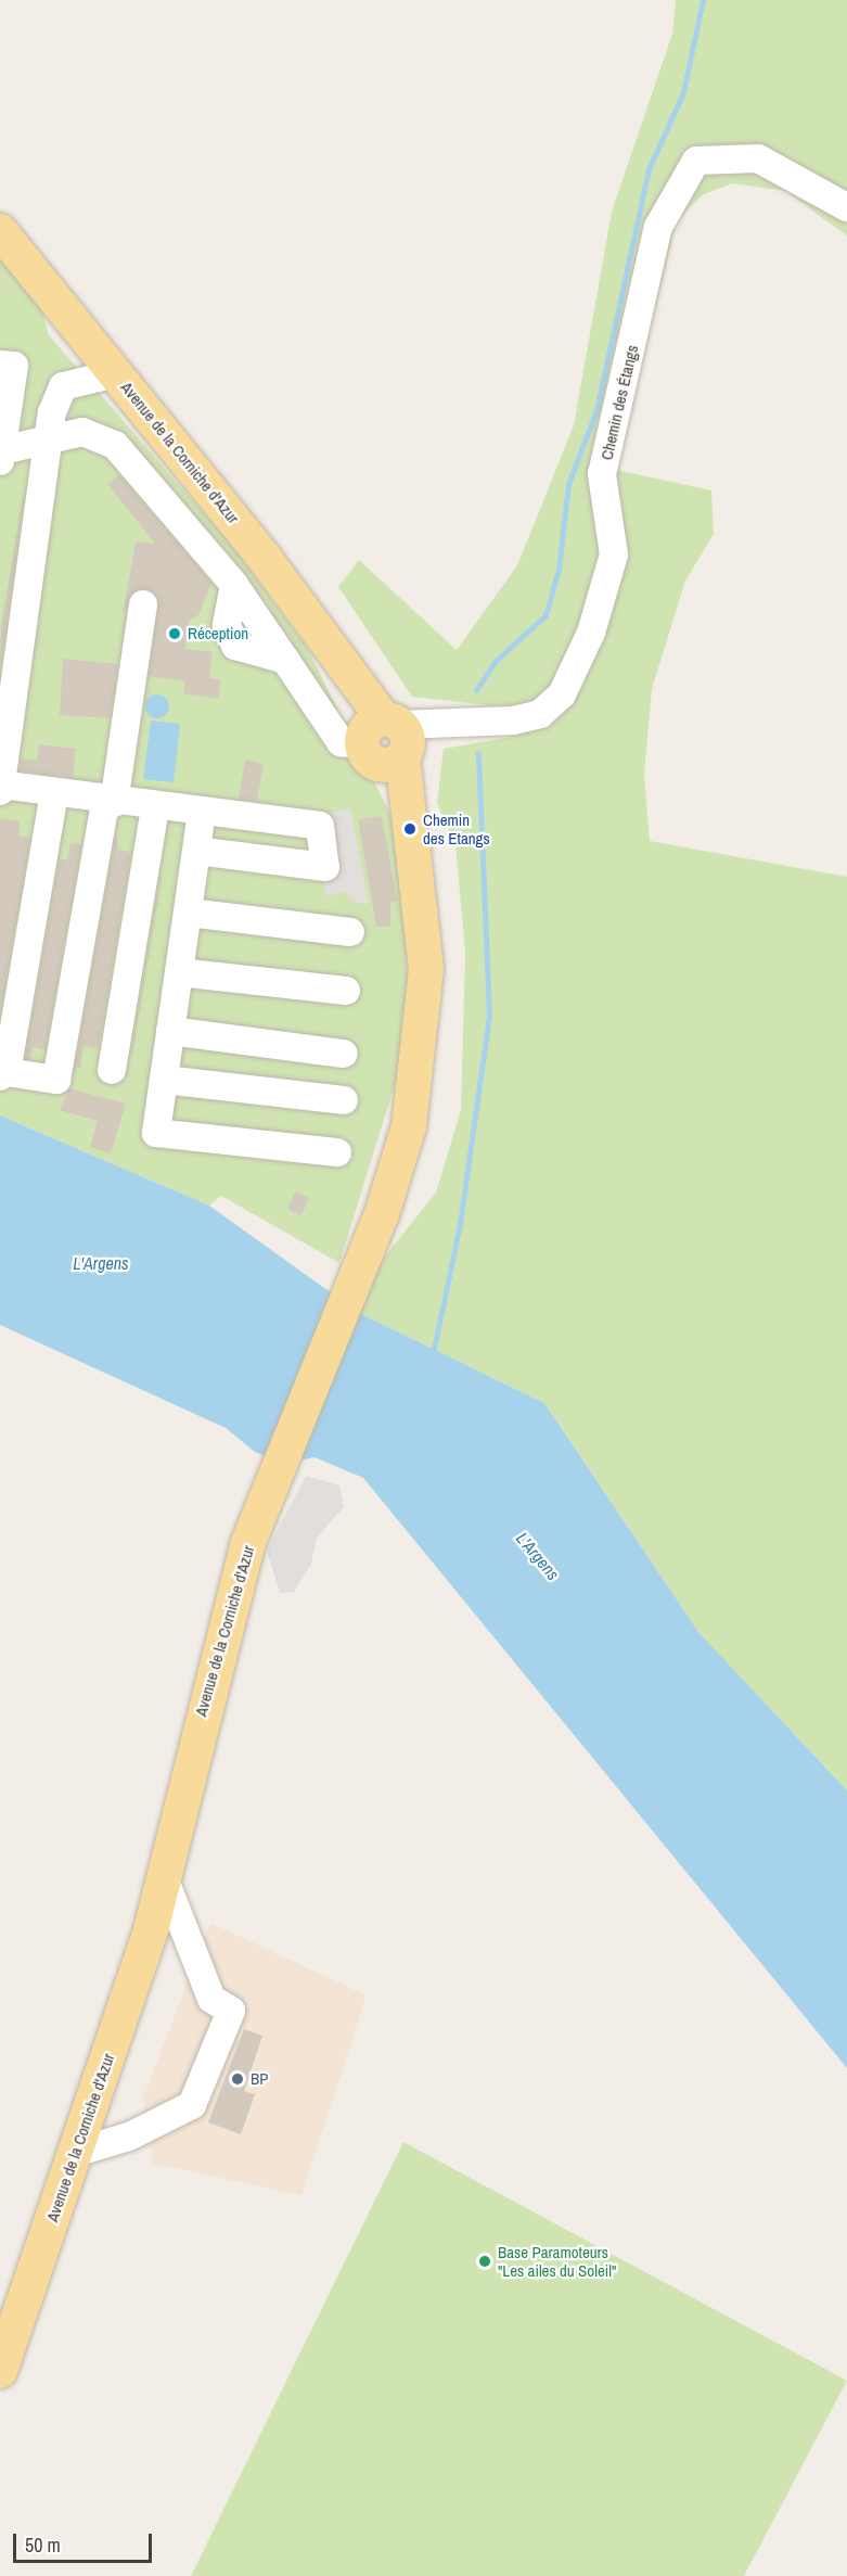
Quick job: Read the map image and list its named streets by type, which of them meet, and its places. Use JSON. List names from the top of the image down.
{
  "streets": {
    "main road": ["Avenue de la Corniche d'Azur"],
    "street": ["Chemin des Étangs"]
  },
  "crossings": [
    ["Chemin des Étangs", "Avenue de la Corniche d'Azur"]
  ],
  "water": ["L'Argens"],
  "places": [
    "Réception",
    "Chemin des Etangs",
    "BP",
    "Base Paramoteurs \"Les ailes du Soleil\""
  ],
  "scale_bar": "50 m"
}
